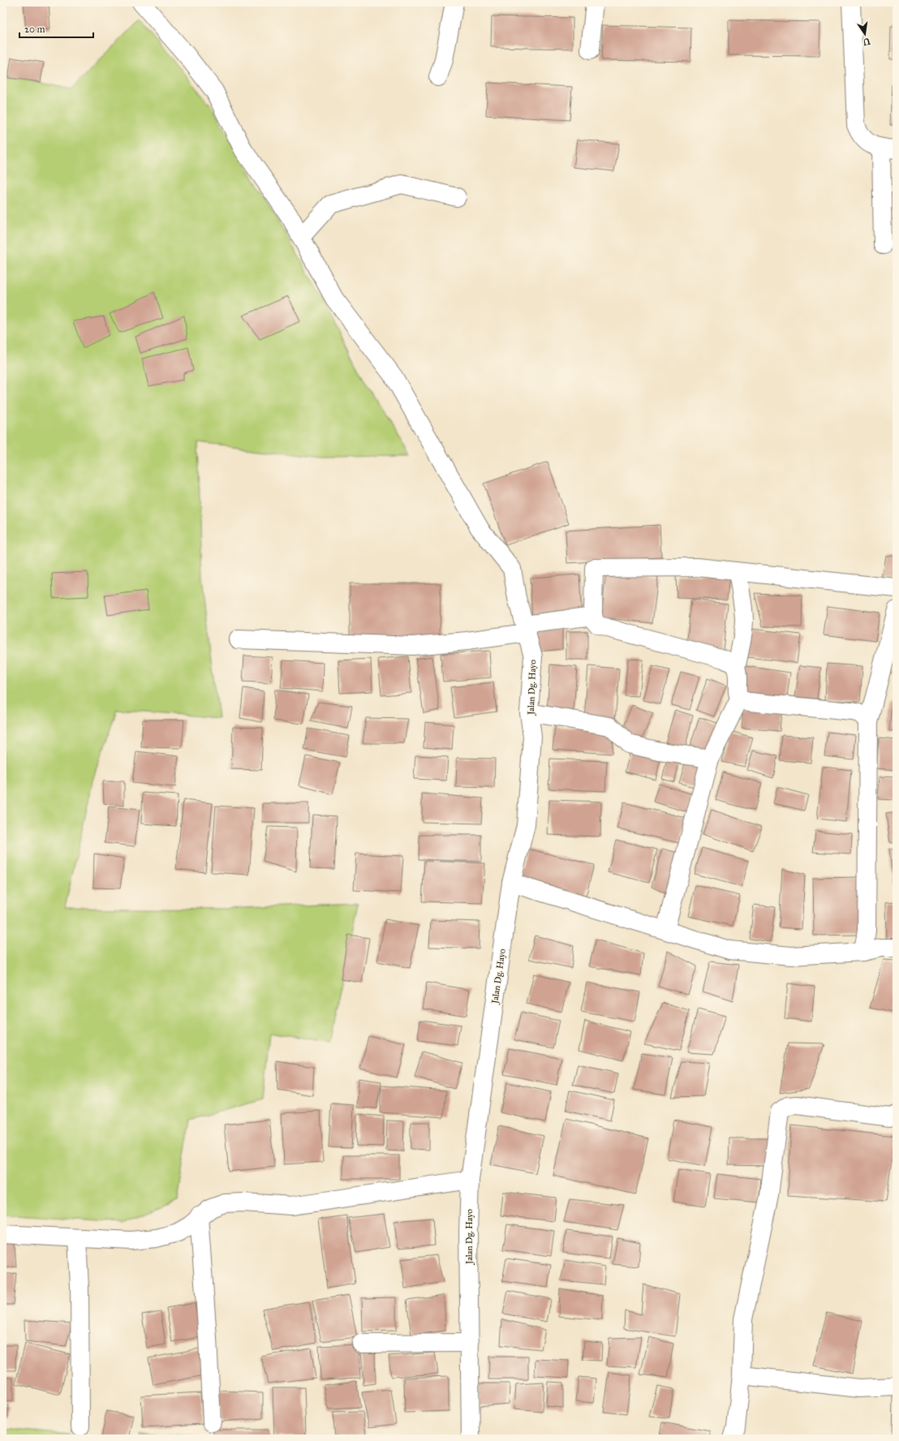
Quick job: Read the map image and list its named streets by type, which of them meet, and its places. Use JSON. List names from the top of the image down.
{
  "streets": {
    "street": ["Jalan Dg. Hayo"]
  },
  "scale_bar": "20 m",
  "north": "bottom"
}
